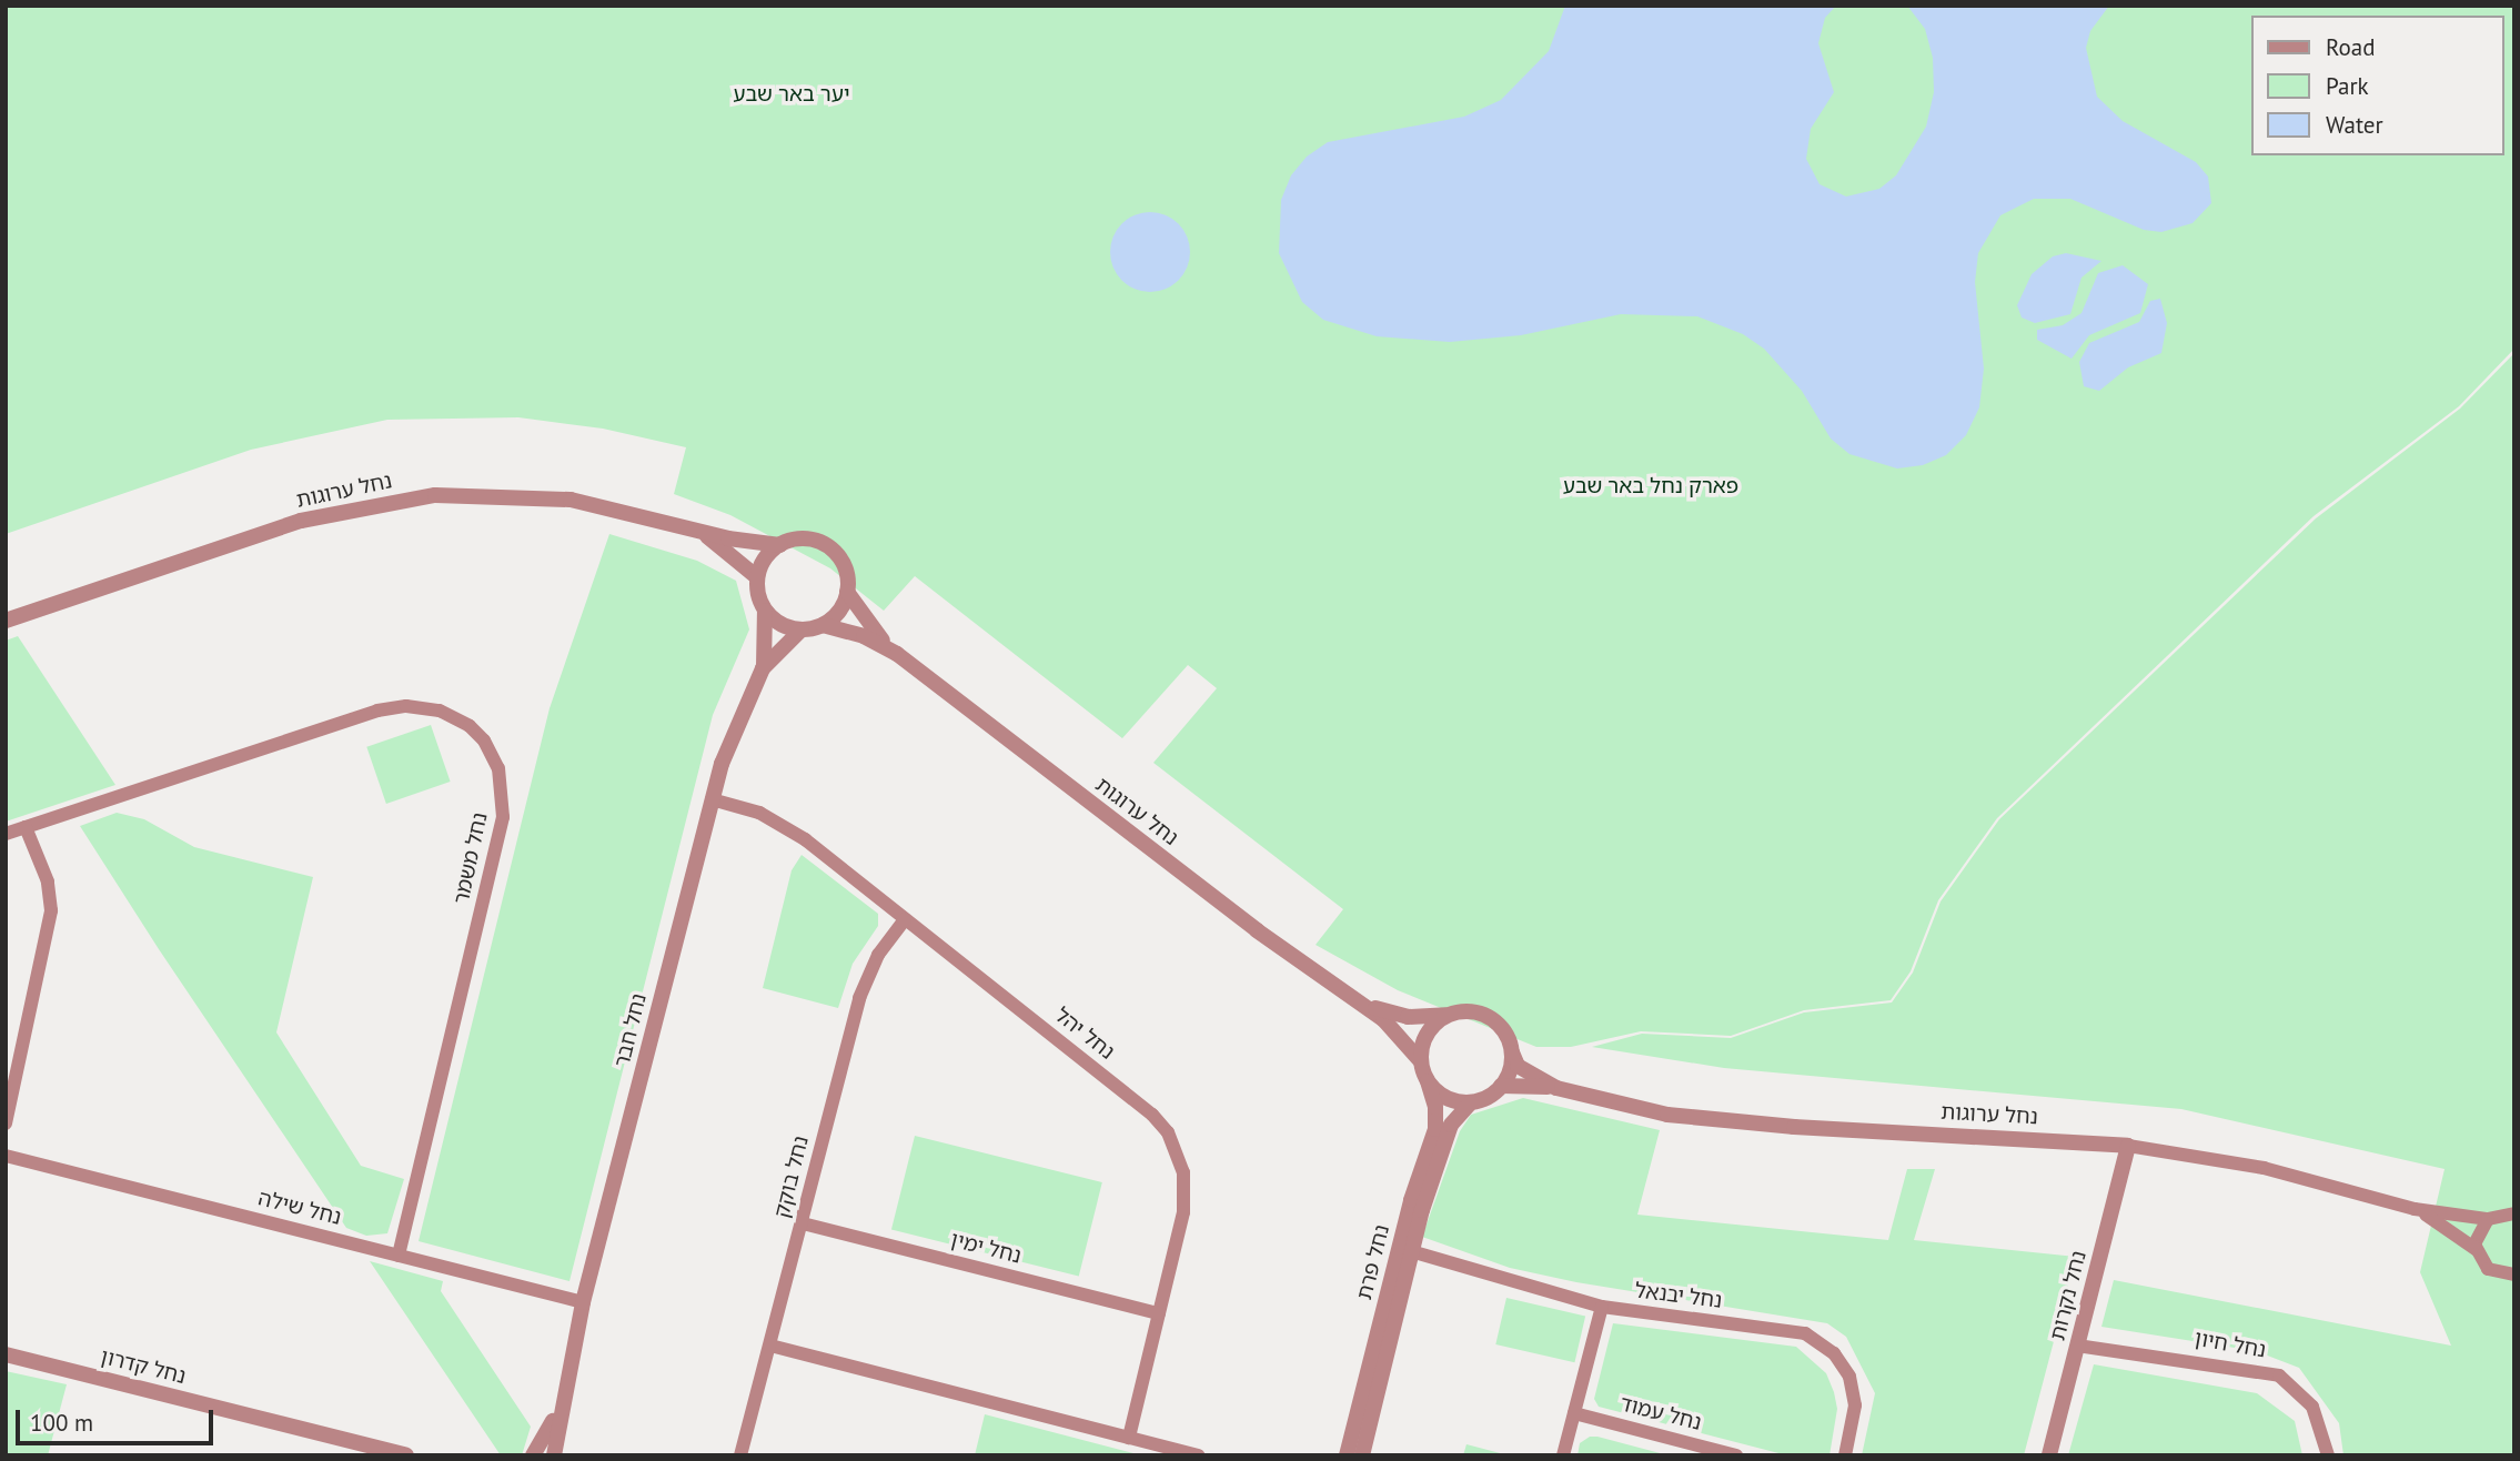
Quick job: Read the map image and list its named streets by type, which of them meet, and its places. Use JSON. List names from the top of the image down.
{
  "streets": {
    "street": [
      "נחל ערוגות",
      "נחל משמר",
      "נחל חבר",
      "נחל יהל",
      "נחל בוקק",
      "נחל שילה",
      "נחל ימין",
      "נחל פרת",
      "נחל יבנאל",
      "נחל נקרות",
      "נחל חיון",
      "נחל קדרון",
      "נחל עמוד"
    ]
  },
  "crossings": [
    ["נחל ערוגות", "נחל חבר"],
    ["נחל ערוגות", "נחל פרת"],
    ["נחל ערוגות", "נחל נקרות"],
    ["נחל משמר", "נחל שילה"],
    ["נחל חבר", "נחל יהל"],
    ["נחל חבר", "נחל שילה"],
    ["נחל יהל", "נחל בוקק"],
    ["נחל יהל", "נחל ימין"],
    ["נחל בוקק", "נחל ימין"],
    ["נחל פרת", "נחל יבנאל"],
    ["נחל נקרות", "נחל חיון"]
  ],
  "parks": ["יער באר שבע", "פארק נחל באר שבע"],
  "legend": ["Road", "Park", "Water"],
  "scale_bar": "100 m"
}
